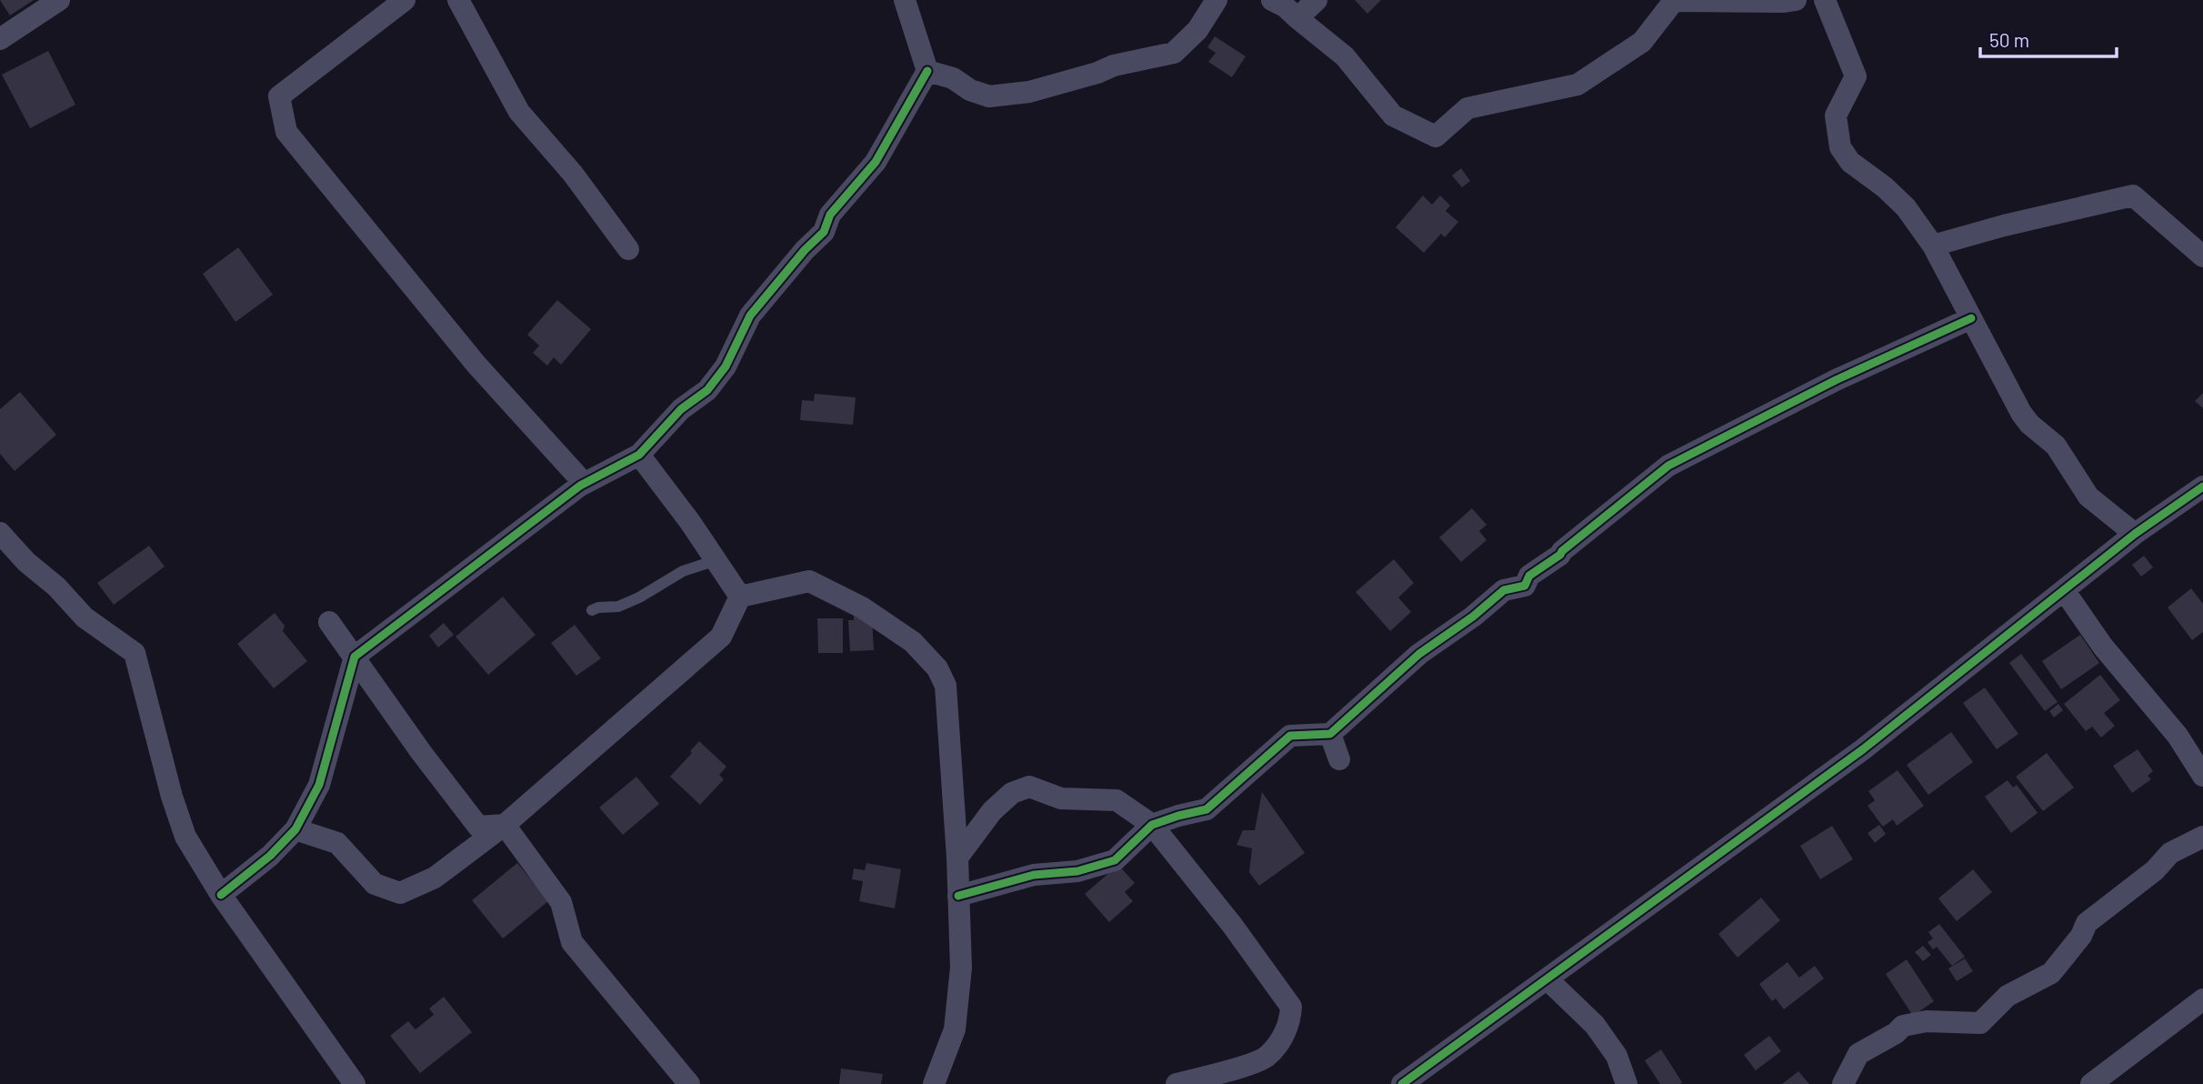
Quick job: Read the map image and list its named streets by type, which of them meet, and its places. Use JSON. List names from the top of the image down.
{
  "scale_bar": "50 m"
}
